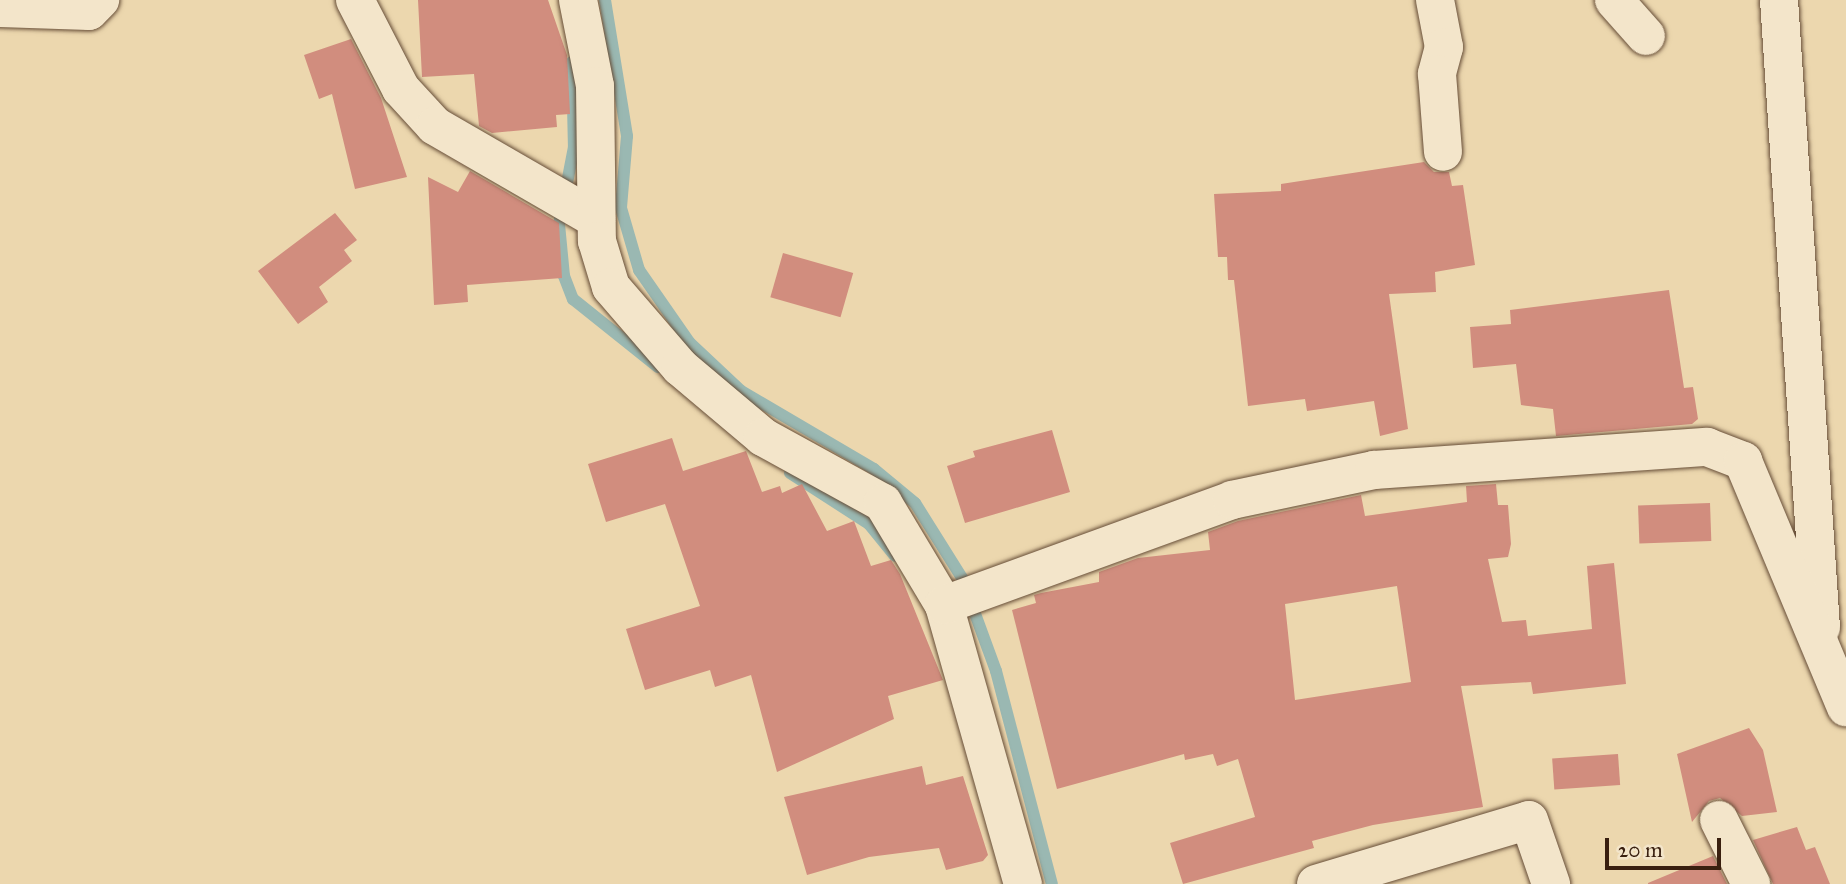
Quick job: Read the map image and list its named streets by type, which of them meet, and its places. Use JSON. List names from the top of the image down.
{
  "scale_bar": "20 m"
}
